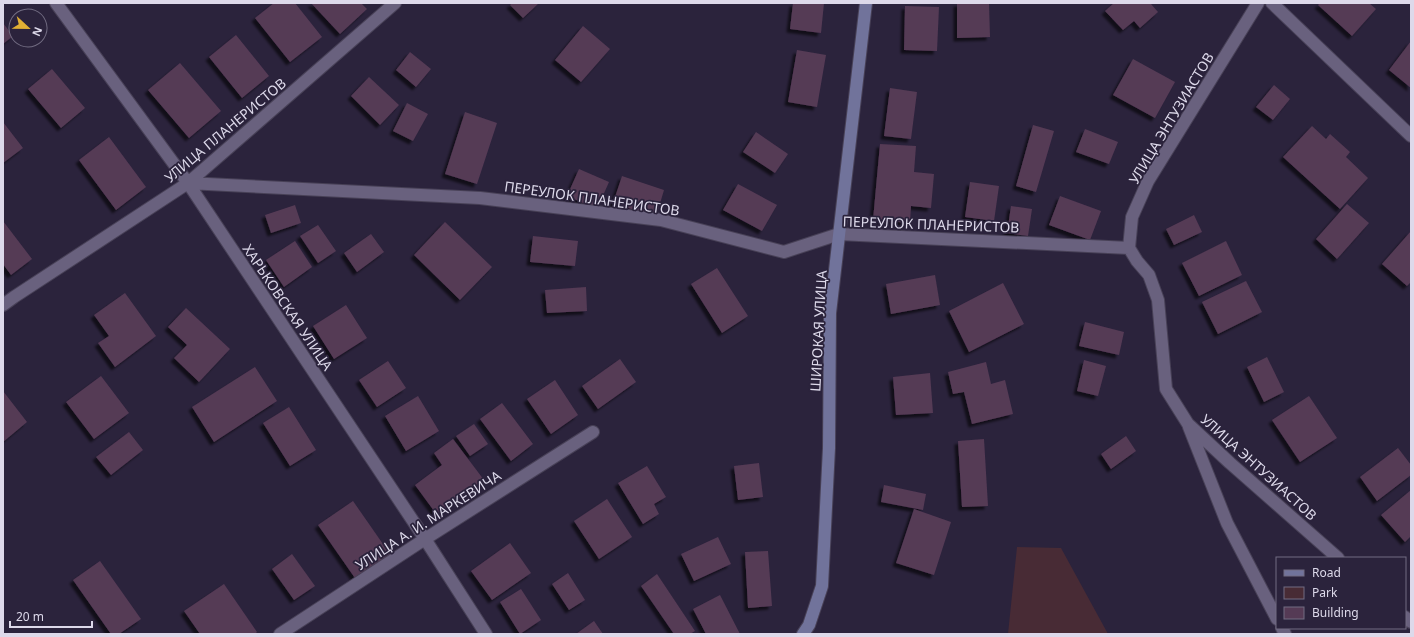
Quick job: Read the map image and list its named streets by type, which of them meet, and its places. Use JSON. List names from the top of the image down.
{
  "streets": {
    "street": [
      "УЛИЦА ЭНТУЗИАСТОВ",
      "УЛИЦА ПЛАНЕРИСТОВ",
      "ПЕРЕУЛОК ПЛАНЕРИСТОВ",
      "ХАРЬКОВСКАЯ УЛИЦА",
      "ШИРОКАЯ УЛИЦА",
      "УЛИЦА А. И. МАРКЕВИЧА"
    ]
  },
  "crossings": [
    ["УЛИЦА ЭНТУЗИАСТОВ", "ПЕРЕУЛОК ПЛАНЕРИСТОВ"],
    ["УЛИЦА ПЛАНЕРИСТОВ", "ПЕРЕУЛОК ПЛАНЕРИСТОВ"],
    ["УЛИЦА ПЛАНЕРИСТОВ", "ХАРЬКОВСКАЯ УЛИЦА"],
    ["ПЕРЕУЛОК ПЛАНЕРИСТОВ", "ХАРЬКОВСКАЯ УЛИЦА"],
    ["ПЕРЕУЛОК ПЛАНЕРИСТОВ", "ШИРОКАЯ УЛИЦА"],
    ["ХАРЬКОВСКАЯ УЛИЦА", "УЛИЦА А. И. МАРКЕВИЧА"]
  ],
  "legend": ["Road", "Park", "Building"],
  "scale_bar": "20 m",
  "north": "right"
}
